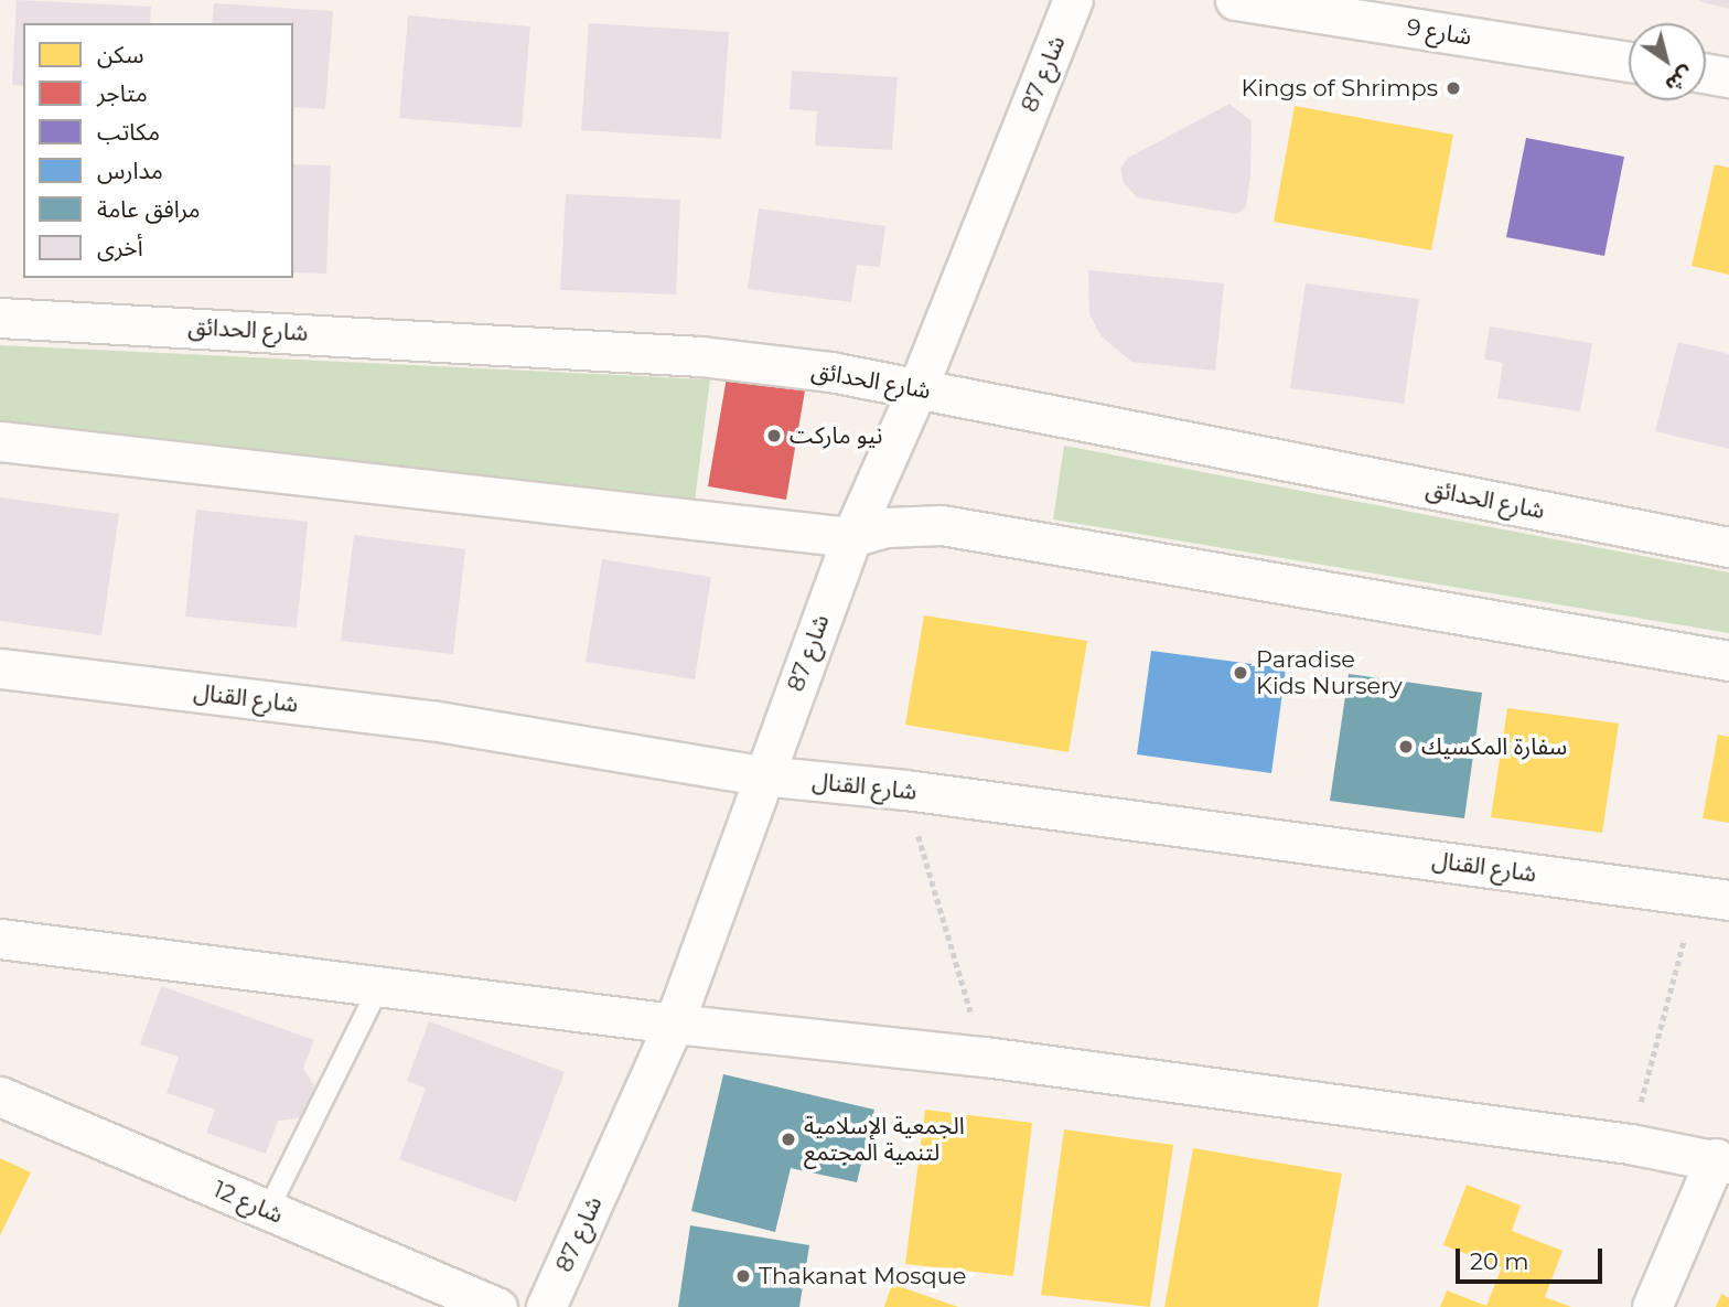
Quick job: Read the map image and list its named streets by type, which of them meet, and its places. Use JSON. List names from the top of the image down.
{
  "streets": {
    "street": [
      "شارع 9",
      "شارع 87",
      "شارع الحدائق",
      "شارع القنال",
      "شارع 12"
    ]
  },
  "crossings": [
    ["شارع 87", "شارع الحدائق"],
    ["شارع 87", "شارع القنال"]
  ],
  "places": [
    "Kings of Shrimps",
    "نيو ماركت",
    "Paradise Kids Nursery",
    "سفارة المكسيك",
    "الجمعية الإسلامية لتنمية المجتمع",
    "Thakanat Mosque"
  ],
  "legend": [
    "سكن",
    "متاجر",
    "مكاتب",
    "مدارس",
    "مرافق عامة",
    "أخرى"
  ],
  "scale_bar": "20 m",
  "north": "bottom right"
}
